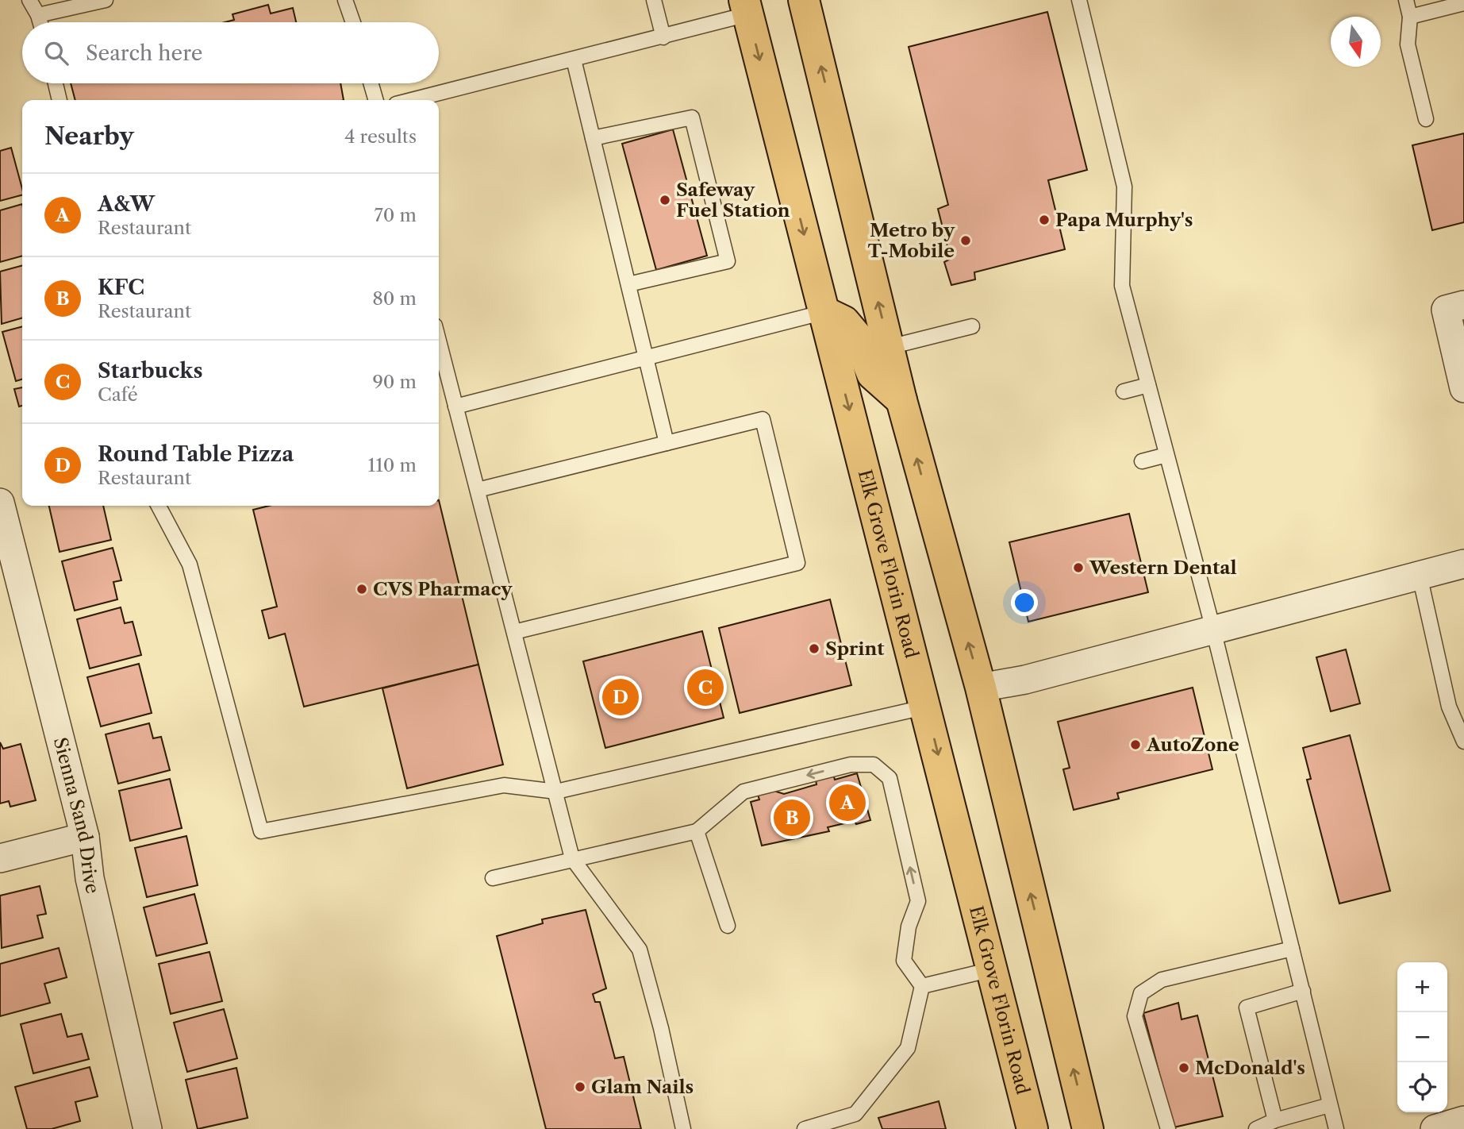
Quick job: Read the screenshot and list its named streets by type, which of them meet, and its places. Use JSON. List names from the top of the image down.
{
  "streets": {
    "main road": ["Elk Grove Florin Road"],
    "street": ["Sienna Sand Drive"]
  },
  "places": [
    "Safeway Fuel Station",
    "Papa Murphy's",
    "Metro by T-Mobile",
    "Western Dental",
    "CVS Pharmacy",
    "Sprint",
    "AutoZone",
    "McDonald's",
    "Glam Nails"
  ],
  "north": "bottom",
  "page": {
    "search": "Search here",
    "heading": ["Nearby", "4 results"],
    "list": [
      {
        "mark": "A",
        "name": "A&W",
        "note": "Restaurant",
        "value": "70 m"
      },
      {
        "mark": "B",
        "name": "KFC",
        "note": "Restaurant",
        "value": "80 m"
      },
      {
        "mark": "C",
        "name": "Starbucks",
        "note": "Café",
        "value": "90 m"
      },
      {
        "mark": "D",
        "name": "Round Table Pizza",
        "note": "Restaurant",
        "value": "110 m"
      }
    ],
    "pins": [
      "C",
      "D",
      "A",
      "B"
    ],
    "map_buttons": ["+", "−"]
  }
}
